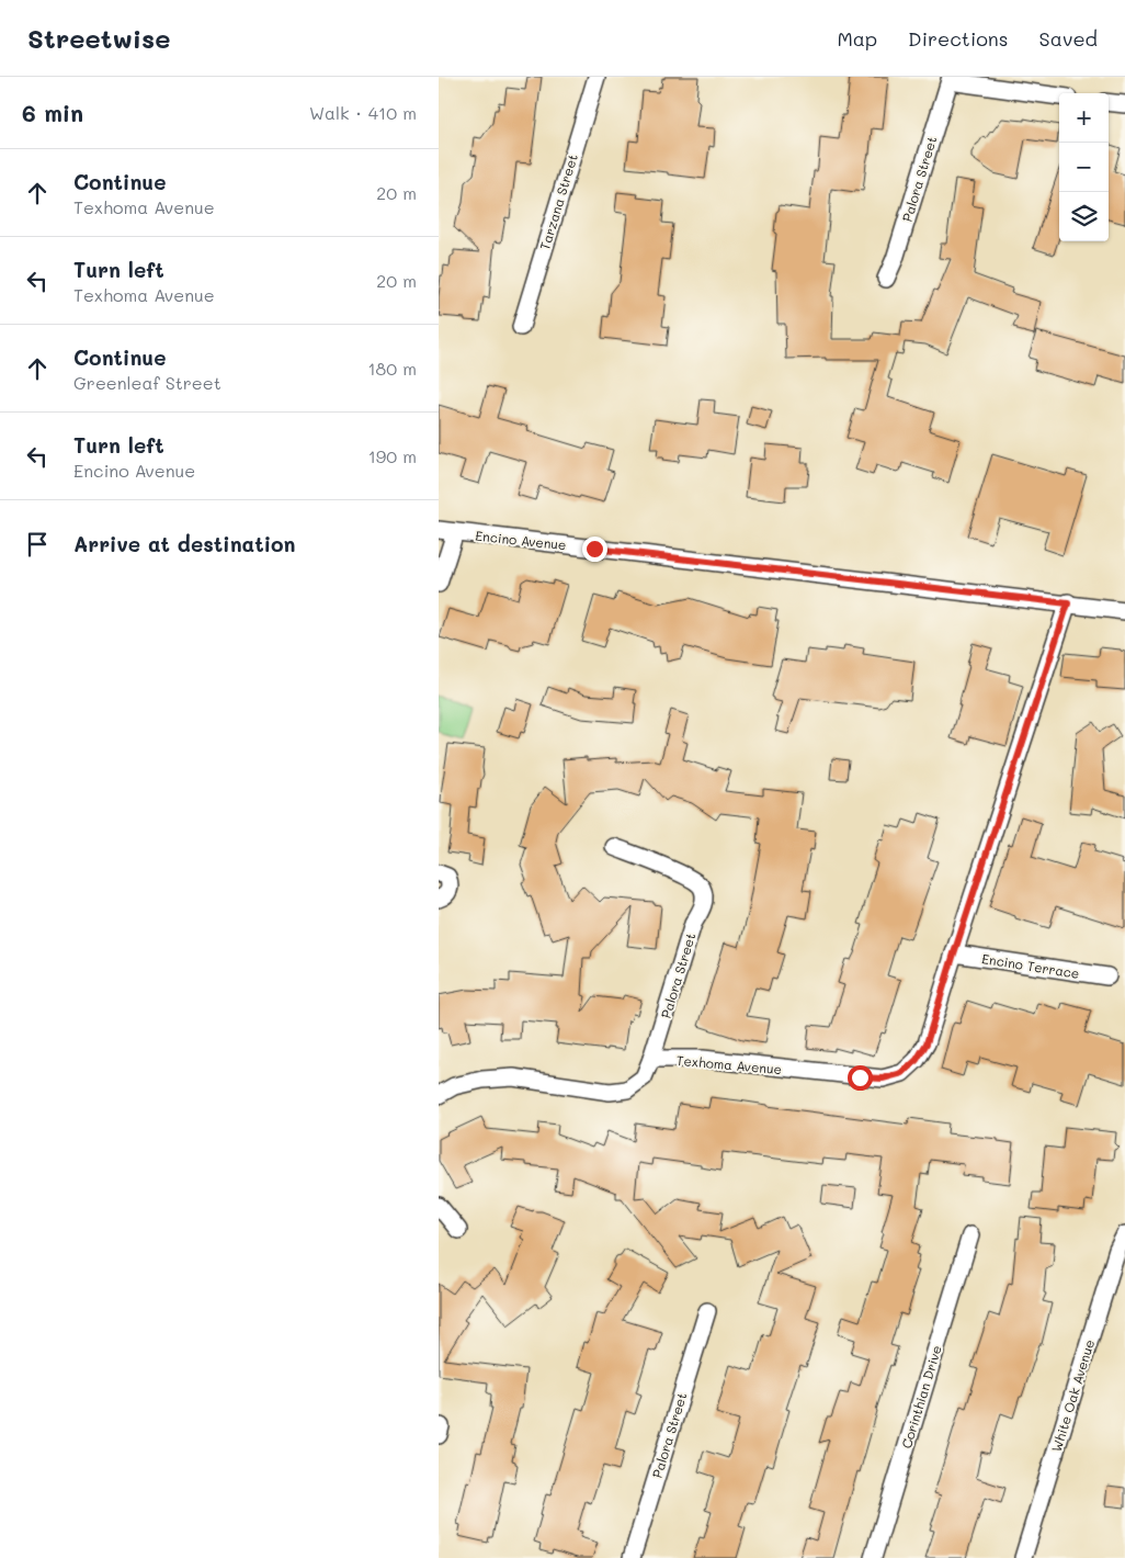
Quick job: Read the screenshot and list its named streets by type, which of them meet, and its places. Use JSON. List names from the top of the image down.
{
  "streets": {
    "street": [
      "Palora Street",
      "Tarzana Street",
      "Encino Avenue",
      "Encino Terrace",
      "Texhoma Avenue",
      "White Oak Avenue",
      "Corinthian Drive"
    ]
  },
  "crossings": [
    ["Palora Street", "Texhoma Avenue"],
    ["Encino Avenue", "Texhoma Avenue"],
    ["Encino Terrace", "Texhoma Avenue"]
  ],
  "page": {
    "header": "Streetwise",
    "nav": ["Map", "Directions", "Saved"],
    "heading": ["6 min", "Walk · 410 m"],
    "map_buttons": ["+", "−"],
    "list": [
      ["Continue", "Texhoma Avenue", "20 m"],
      ["Turn left", "Texhoma Avenue", "20 m"],
      ["Continue", "Greenleaf Street", "180 m"],
      ["Turn left", "Encino Avenue", "190 m"],
      "Arrive at destination"
    ]
  }
}
